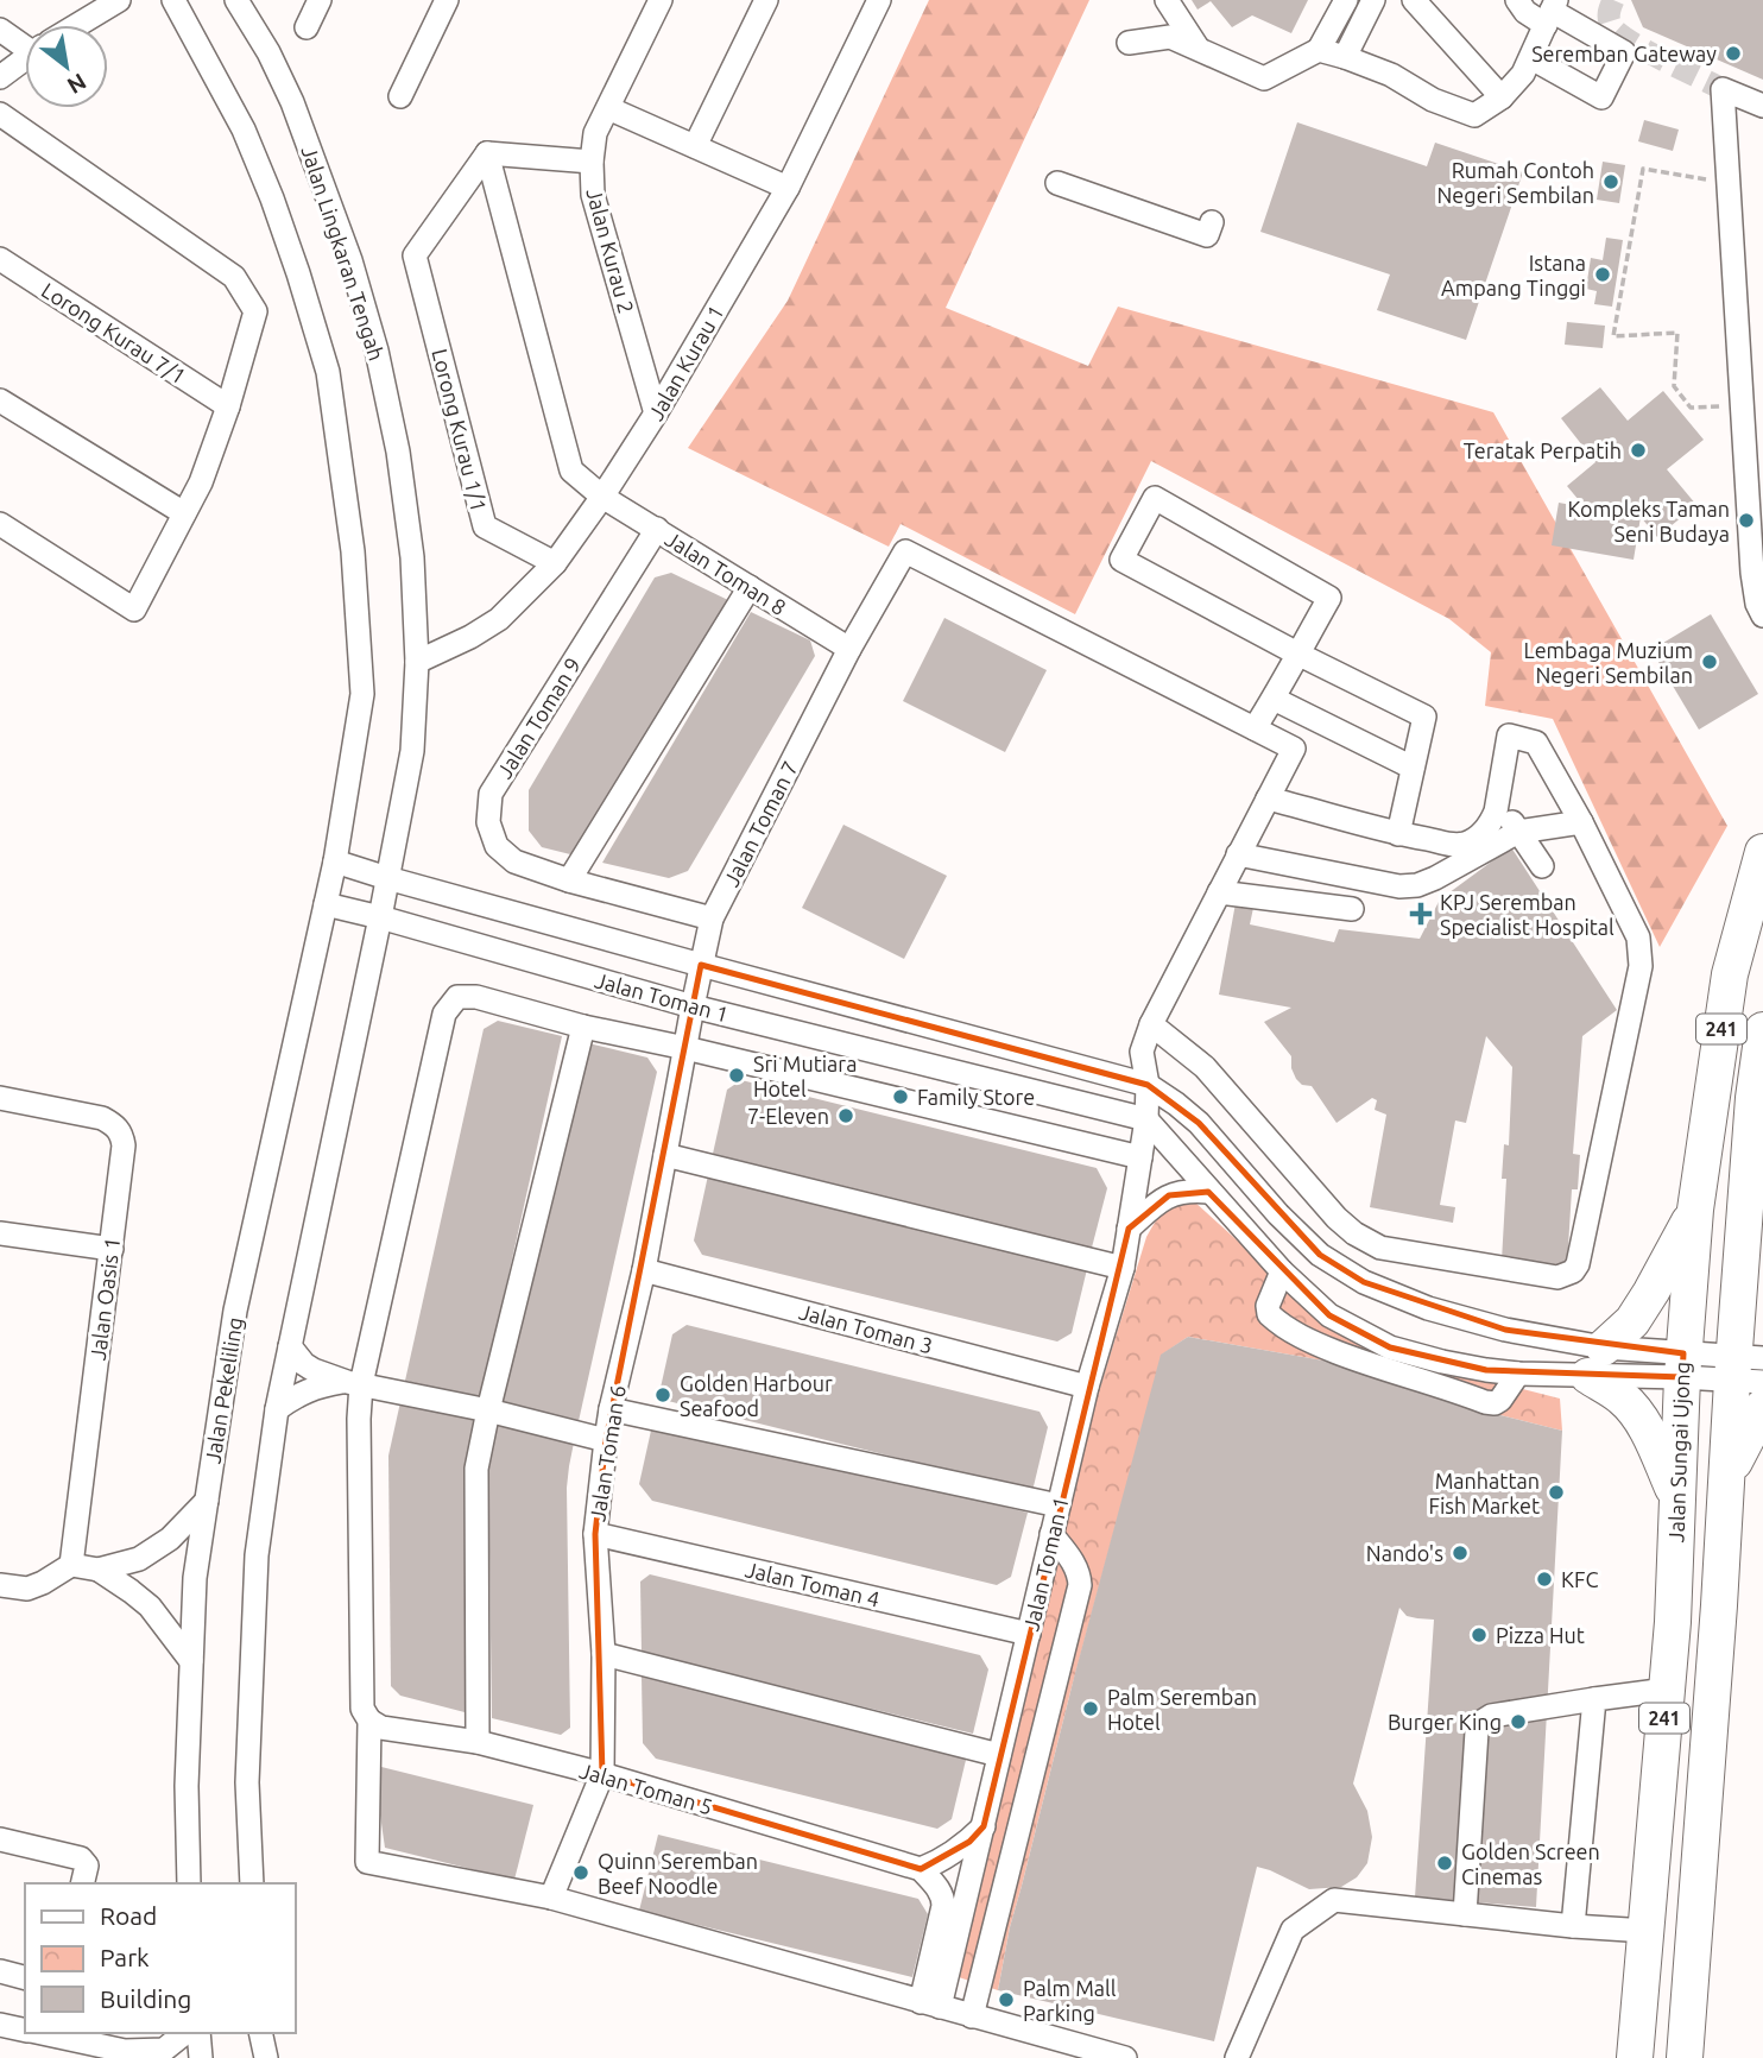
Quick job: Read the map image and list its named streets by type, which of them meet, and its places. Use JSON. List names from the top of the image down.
{
  "streets": {
    "highway": ["241", "Jalan Sungai Ujong"],
    "street": [
      "Jalan Kurau 2",
      "Jalan Lingkaran Tengah",
      "Lorong Kurau 7/1",
      "Jalan Kurau 1",
      "Lorong Kurau 1/1",
      "Jalan Toman 8",
      "Jalan Toman 9",
      "Jalan Toman 7",
      "Jalan Toman 1",
      "Jalan Oasis 1",
      "Jalan Toman 3",
      "Jalan Pekeliling",
      "Jalan Toman 6",
      "Jalan Toman 4",
      "Jalan Toman 5"
    ]
  },
  "crossings": [
    ["Jalan Kurau 2", "Jalan Kurau 1"],
    ["Jalan Lingkaran Tengah", "Jalan Kurau 1"],
    ["Jalan Lingkaran Tengah", "Jalan Toman 1"],
    ["Jalan Kurau 1", "Lorong Kurau 1/1"],
    ["Jalan Kurau 1", "Jalan Toman 8"],
    ["Lorong Kurau 1/1", "Jalan Toman 8"],
    ["Jalan Toman 8", "Jalan Toman 9"],
    ["Jalan Toman 8", "Jalan Toman 7"],
    ["Jalan Toman 9", "Jalan Toman 7"],
    ["Jalan Toman 7", "Jalan Toman 1"],
    ["Jalan Toman 7", "Jalan Toman 6"],
    ["Jalan Toman 1", "241"],
    ["Jalan Toman 1", "Jalan Toman 3"],
    ["Jalan Toman 1", "Jalan Pekeliling"],
    ["Jalan Toman 1", "Jalan Sungai Ujong"],
    ["Jalan Toman 1", "Jalan Toman 6"],
    ["Jalan Toman 1", "Jalan Toman 4"],
    ["Jalan Toman 3", "Jalan Toman 6"],
    ["Jalan Toman 6", "Jalan Toman 4"],
    ["Jalan Toman 6", "Jalan Toman 5"]
  ],
  "places": {
    "other": [
      "Seremban Gateway",
      "Rumah Contoh Negeri Sembilan",
      "Istana Ampang Tinggi",
      "Teratak Perpatih",
      "Kompleks Taman Seni Budaya",
      "Lembaga Muzium Negeri Sembilan",
      "Sri Mutiara Hotel",
      "Family Store",
      "7-Eleven",
      "Golden Harbour Seafood",
      "Manhattan Fish Market",
      "Nando's",
      "KFC",
      "Pizza Hut",
      "Palm Seremban Hotel",
      "Burger King",
      "Golden Screen Cinemas",
      "Quinn Seremban Beef Noodle",
      "Palm Mall Parking"
    ],
    "health": ["KPJ Seremban Specialist Hospital"]
  },
  "legend": ["Road", "Park", "Building"],
  "north": "bottom right"
}
